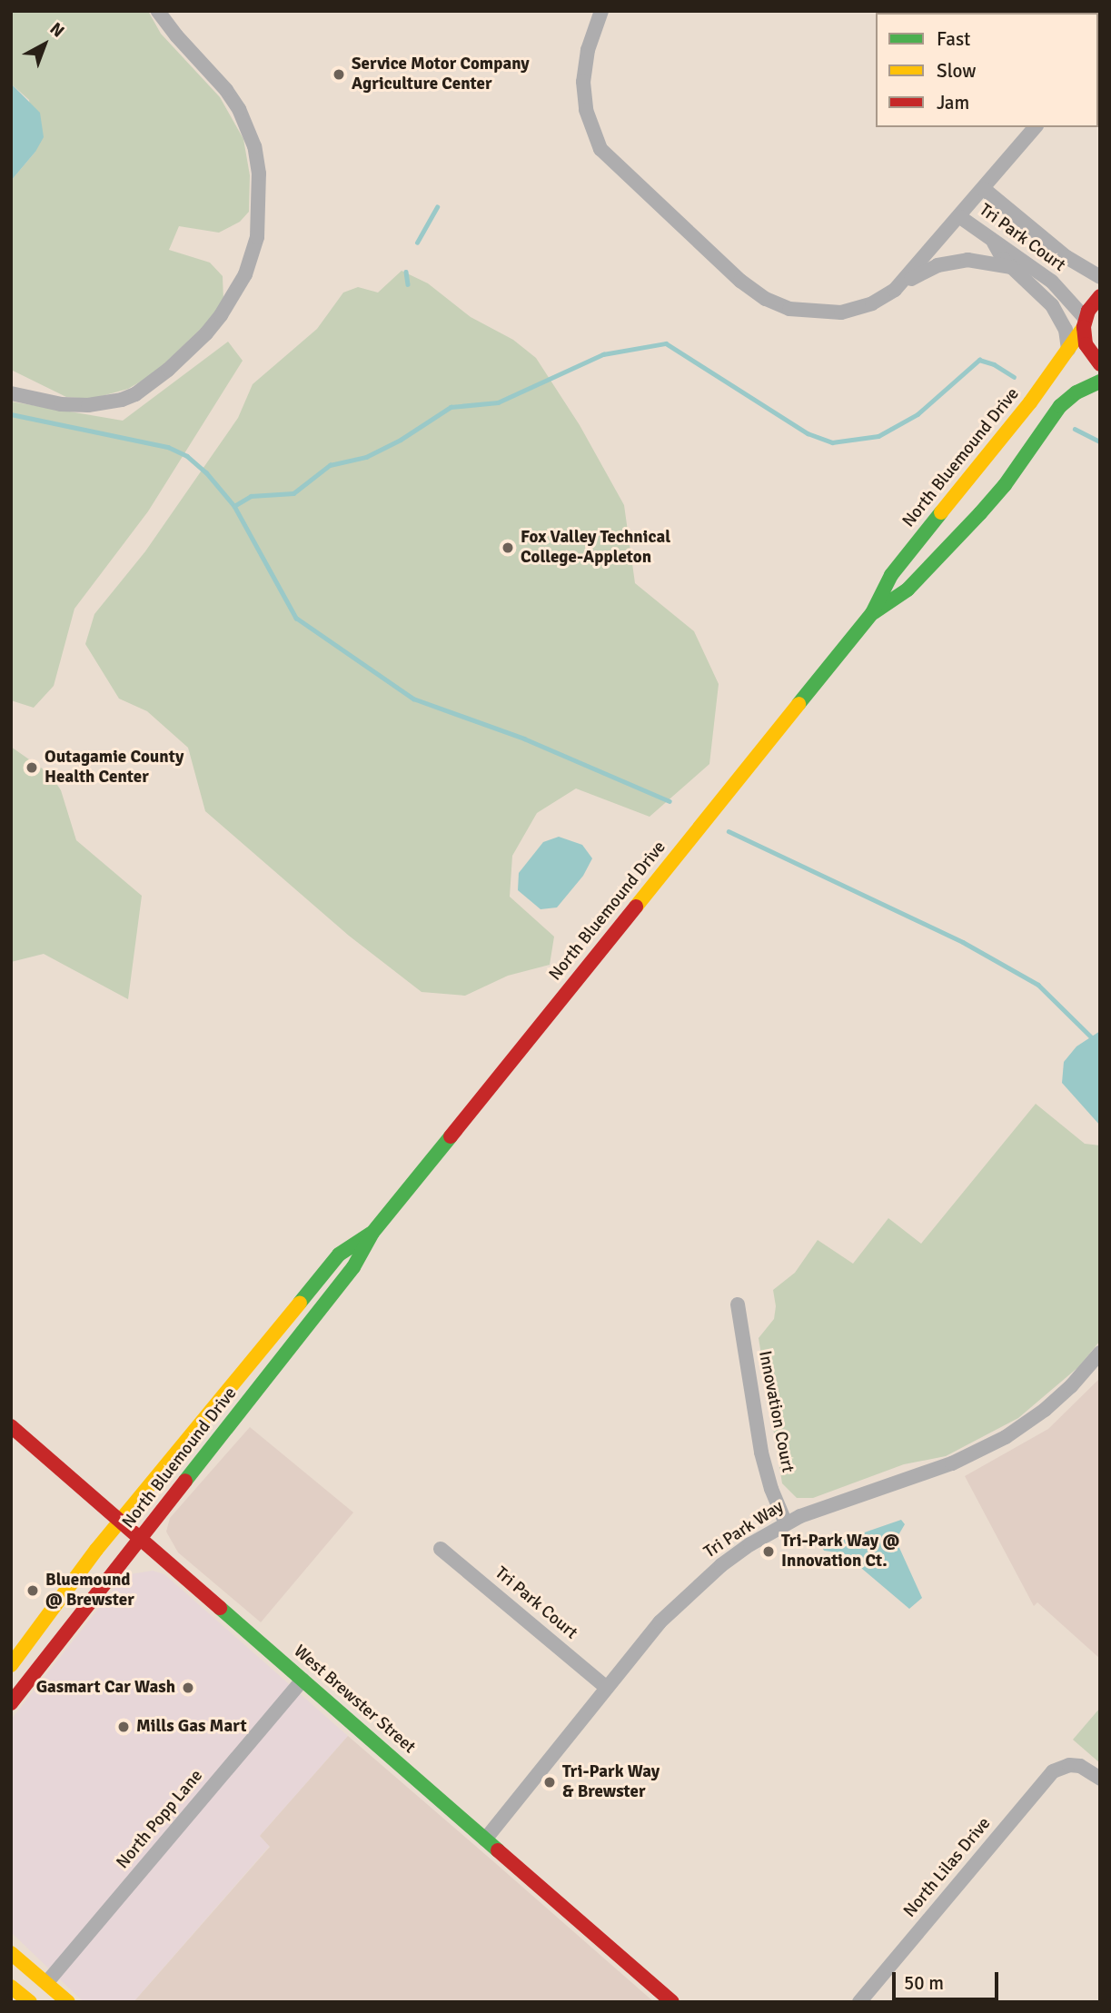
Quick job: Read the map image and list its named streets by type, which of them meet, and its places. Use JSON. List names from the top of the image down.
{
  "streets": {
    "main road": ["North Bluemound Drive", "West Brewster Street"],
    "street": [
      "Tri Park Court",
      "Innovation Court",
      "Tri Park Way",
      "North Popp Lane",
      "North Lilas Drive"
    ]
  },
  "crossings": [
    ["Tri Park Court", "North Bluemound Drive"],
    ["Tri Park Court", "Tri Park Way"],
    ["North Bluemound Drive", "West Brewster Street"],
    ["Innovation Court", "Tri Park Way"],
    ["Tri Park Way", "West Brewster Street"],
    ["West Brewster Street", "North Popp Lane"]
  ],
  "places": [
    "Service Motor Company Agriculture Center",
    "Fox Valley Technical College-Appleton",
    "Outagamie County Health Center",
    "Tri-Park Way @ Innovation Ct.",
    "Bluemound @ Brewster",
    "Gasmart Car Wash",
    "Mills Gas Mart",
    "Tri-Park Way & Brewster"
  ],
  "legend": ["Fast", "Slow", "Jam"],
  "scale_bar": "50 m",
  "north": "top right"
}
